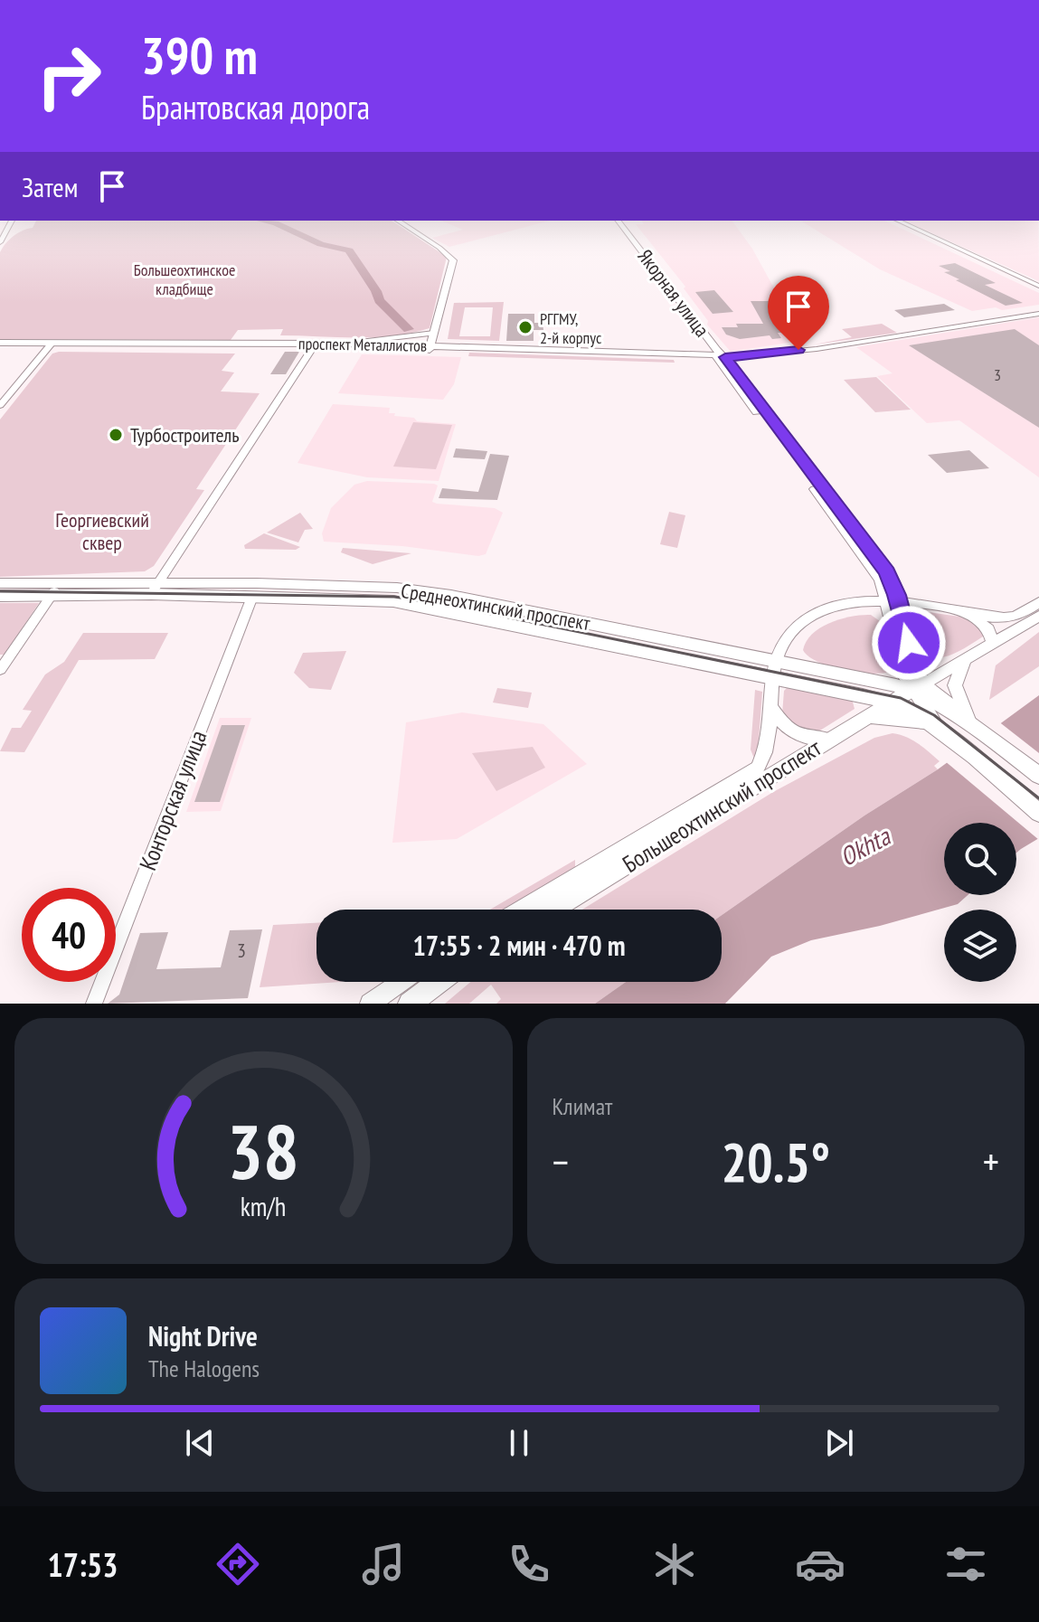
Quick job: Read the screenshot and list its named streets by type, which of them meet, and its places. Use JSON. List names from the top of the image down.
{
  "streets": {
    "main road": ["Среднеохтинский проспект", "Большеохтинский проспект"],
    "street": ["Якорная улица", "проспект Металлистов", "Конторская улица"]
  },
  "crossings": [
    ["Якорная улица", "проспект Металлистов"],
    ["Якорная улица", "Среднеохтинский проспект"],
    ["Якорная улица", "Большеохтинский проспект"],
    ["Среднеохтинский проспект", "Конторская улица"],
    ["Среднеохтинский проспект", "Большеохтинский проспект"]
  ],
  "water": ["Okhta"],
  "parks": ["Большеохтинское кладбище", "Георгиевский сквер"],
  "places": ["РГГМУ, 2-й корпус", "Турбостроитель"],
  "house_numbers": ["3", "3"],
  "page": {
    "turn": ["390 m", "Брантовская дорога"],
    "then": "Затем",
    "limit": "40",
    "trip": "17:55 · 2 мин · 470 m",
    "tile": "Климат",
    "heat": ["−", "20.5°", "+"],
    "song": ["Night Drive", "The Halogens"],
    "tabs": "17:53",
    "gauge": ["38", "km/h"]
  }
}
